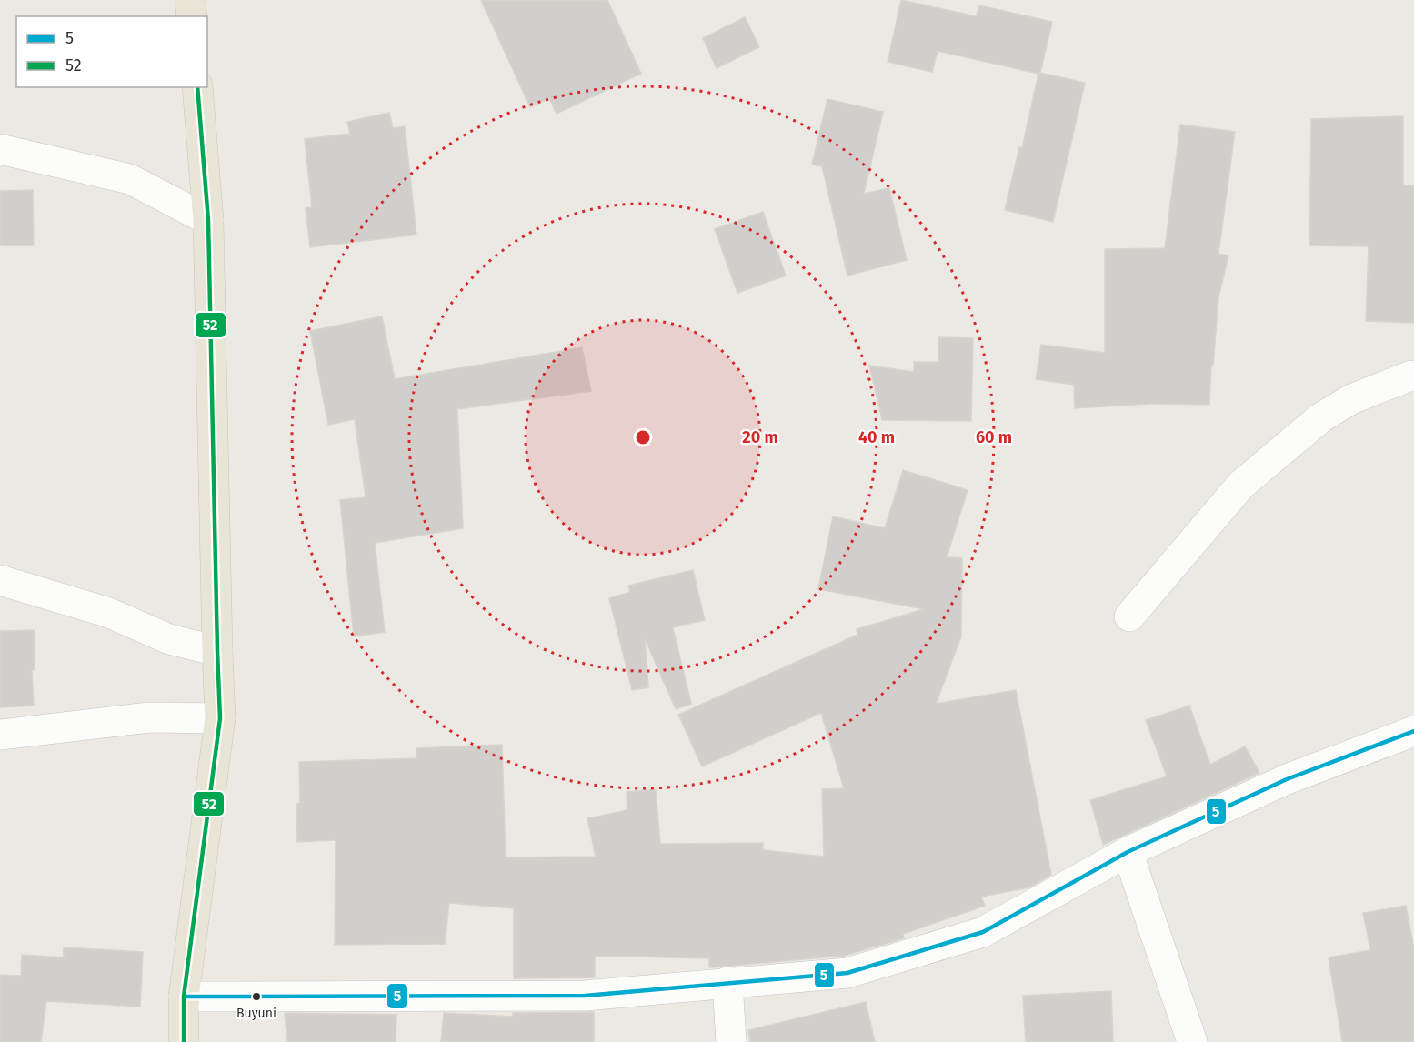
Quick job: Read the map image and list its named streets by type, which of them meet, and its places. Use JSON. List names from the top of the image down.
{
  "places": ["Buyuni"],
  "lines": ["transit line 52", "transit line 5"],
  "legend": ["5", "52"],
  "rings": ["20 m", "40 m", "60 m"]
}
